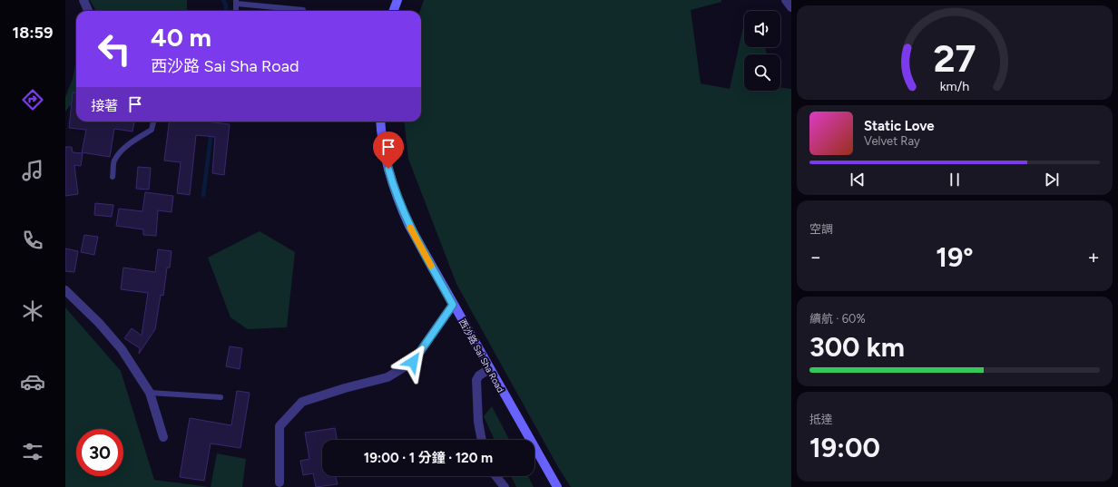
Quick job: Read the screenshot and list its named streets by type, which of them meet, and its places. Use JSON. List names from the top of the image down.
{
  "streets": {
    "main road": ["西沙路 Sai Sha Road"]
  },
  "page": {
    "tabs": "18:59",
    "turn": ["40 m", "西沙路 Sai Sha Road"],
    "then": "接著",
    "song": ["Static Love", "Velvet Ray"],
    "tile": [
      "空調",
      ["續航 · 60%", "300 km"],
      ["抵達", "19:00"]
    ],
    "heat": ["−", "19°", "+"],
    "limit": "30",
    "trip": "19:00 · 1 分鐘 · 120 m",
    "gauge": ["27", "km/h"]
  }
}
